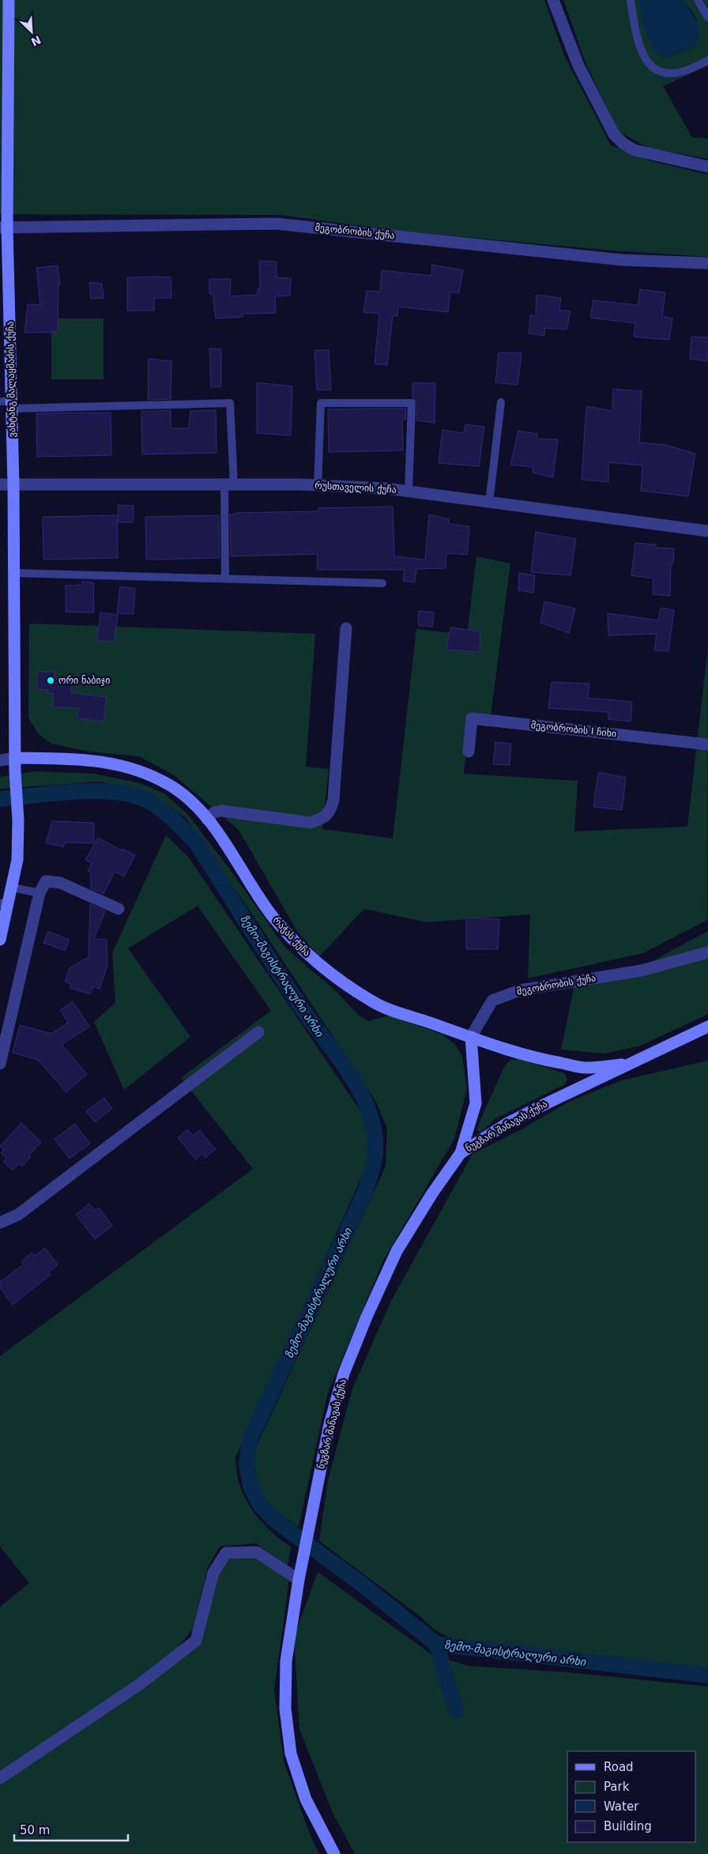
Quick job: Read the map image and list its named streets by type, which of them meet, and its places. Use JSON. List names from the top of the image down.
{
  "streets": {
    "street": [
      "მეგობრობის ქუჩა",
      "ვახტანგ მალაყმაძის ქუჩა",
      "რუსთაველის ქუჩა",
      "მეგობრობის I ჩიხი",
      "რაჭას ქუჩა",
      "ნუგზარ შანავას ქუჩა"
    ]
  },
  "crossings": [
    ["მეგობრობის ქუჩა", "ვახტანგ მალაყმაძის ქუჩა"],
    ["მეგობრობის ქუჩა", "რაჭას ქუჩა"],
    ["ვახტანგ მალაყმაძის ქუჩა", "რუსთაველის ქუჩა"],
    ["ვახტანგ მალაყმაძის ქუჩა", "რაჭას ქუჩა"],
    ["რაჭას ქუჩა", "ნუგზარ შანავას ქუჩა"]
  ],
  "water": ["ზემო-მაგისტრალური არხი"],
  "places": ["ორი ნაბიჯი"],
  "legend": [
    "Road",
    "Park",
    "Water",
    "Building"
  ],
  "scale_bar": "50 m",
  "north": "bottom right"
}
